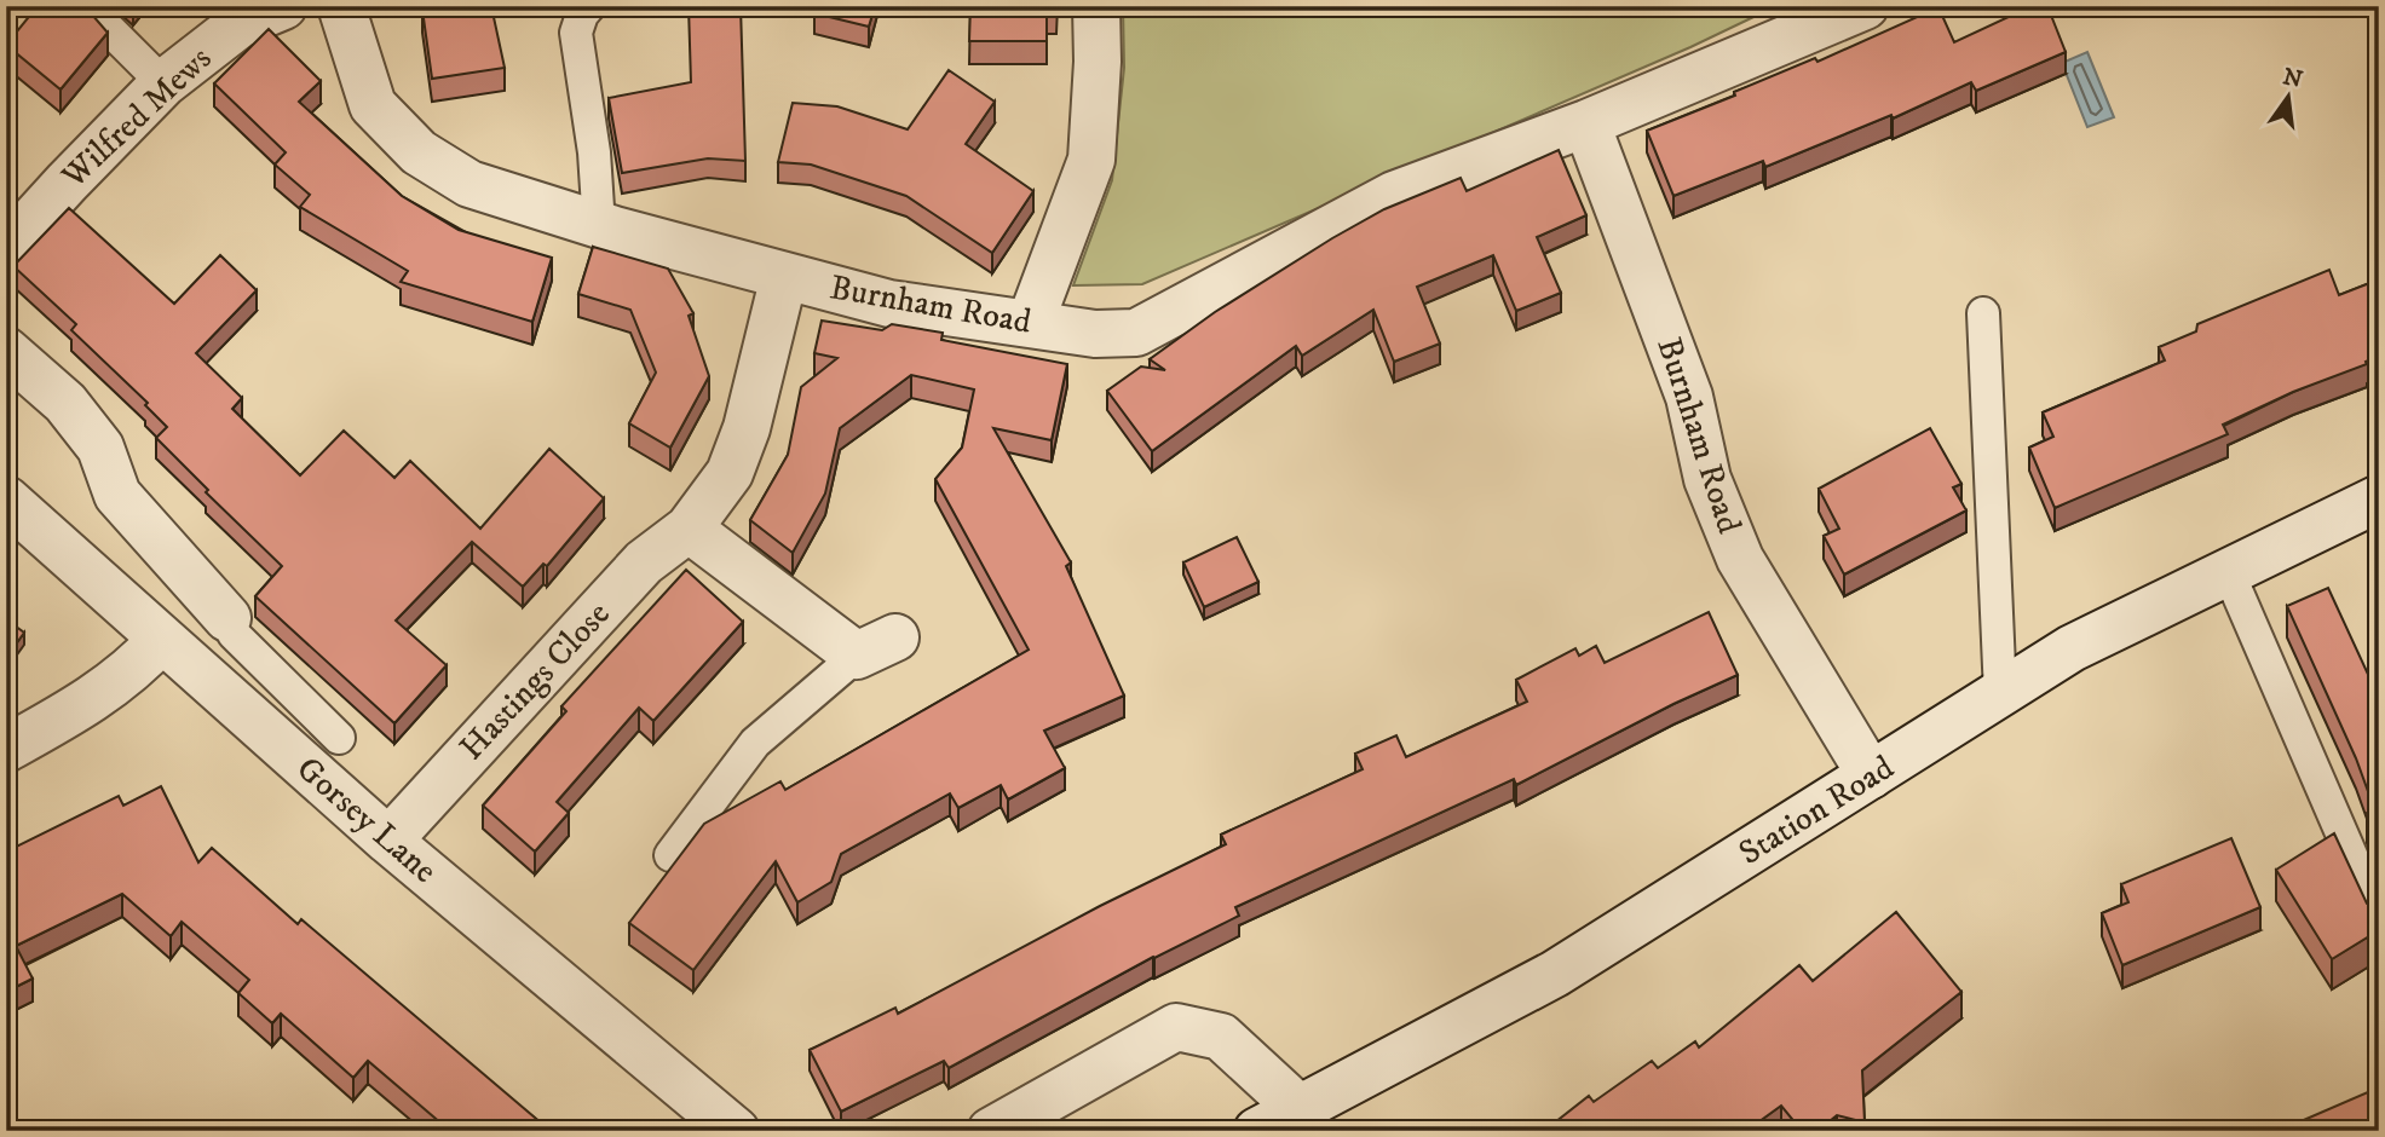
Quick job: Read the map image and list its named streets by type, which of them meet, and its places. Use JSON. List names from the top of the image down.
{
  "streets": {
    "street": [
      "Wilfred Mews",
      "Burnham Road",
      "Hastings Close",
      "Station Road",
      "Gorsey Lane"
    ]
  },
  "crossings": [
    ["Burnham Road", "Hastings Close"],
    ["Burnham Road", "Station Road"],
    ["Hastings Close", "Gorsey Lane"]
  ],
  "north": "top"
}
